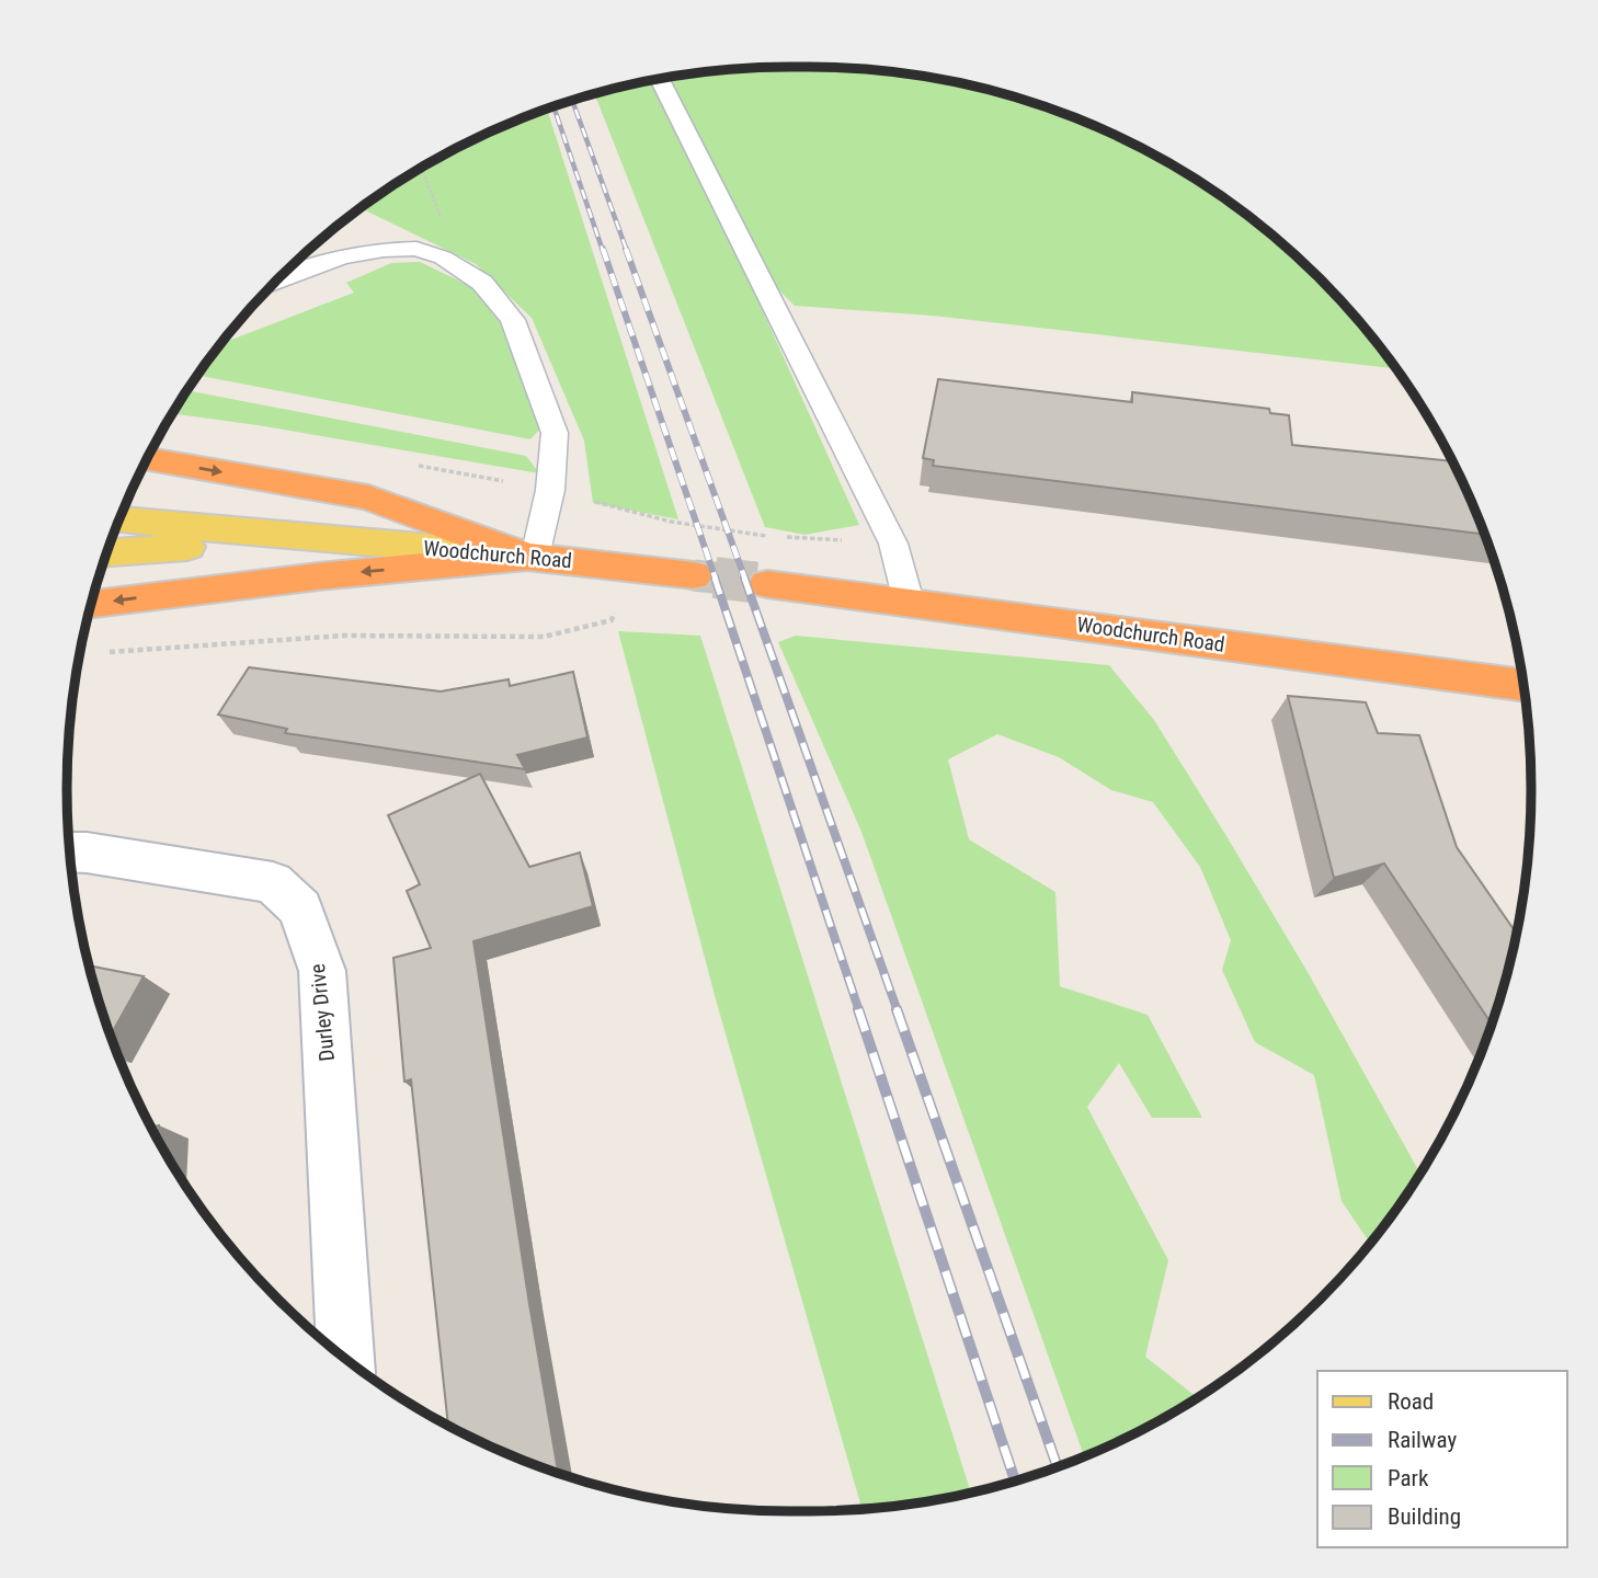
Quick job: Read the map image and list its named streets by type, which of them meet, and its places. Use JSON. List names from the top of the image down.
{
  "streets": {
    "highway": ["Woodchurch Road"],
    "street": ["Durley Drive"]
  },
  "legend": [
    "Road",
    "Railway",
    "Park",
    "Building"
  ]
}
